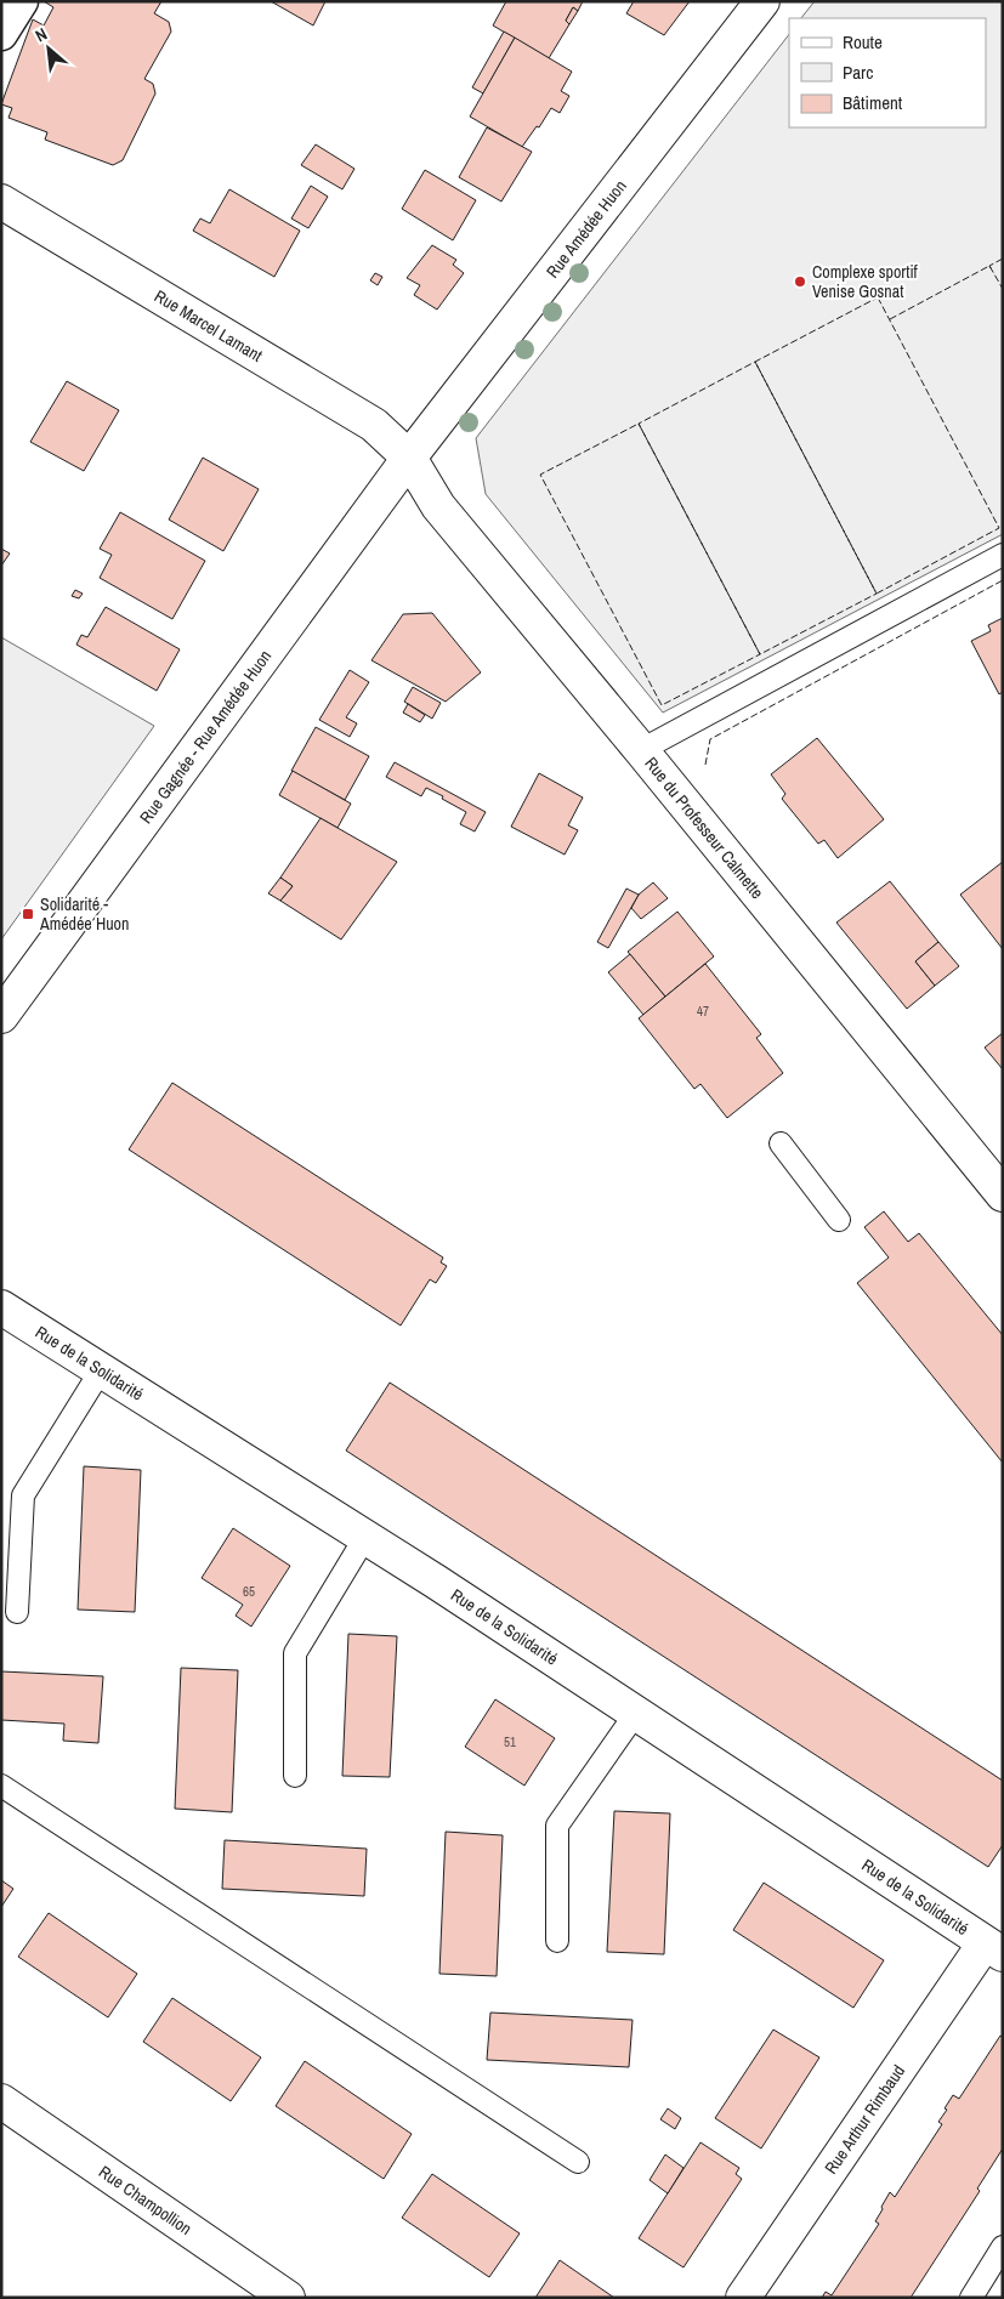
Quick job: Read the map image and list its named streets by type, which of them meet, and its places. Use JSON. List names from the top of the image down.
{
  "streets": {
    "street": [
      "Rue Amédée Huon",
      "Rue Marcel Lamant",
      "Rue Gagnée - Rue Amédée Huon",
      "Rue du Professeur Calmette",
      "Rue de la Solidarité",
      "Rue Arthur Rimbaud",
      "Rue Champollion"
    ]
  },
  "crossings": [
    ["Rue Amédée Huon", "Rue Marcel Lamant"],
    ["Rue Amédée Huon", "Rue Gagnée - Rue Amédée Huon"],
    ["Rue Amédée Huon", "Rue du Professeur Calmette"],
    ["Rue Marcel Lamant", "Rue Gagnée - Rue Amédée Huon"],
    ["Rue Marcel Lamant", "Rue du Professeur Calmette"],
    ["Rue Gagnée - Rue Amédée Huon", "Rue du Professeur Calmette"],
    ["Rue de la Solidarité", "Rue Arthur Rimbaud"]
  ],
  "places": {
    "other": ["Complexe sportif Venise Gosnat"],
    "transit": ["Solidarité - Amédée Huon"]
  },
  "house_numbers": ["47", "65", "51"],
  "legend": ["Route", "Parc", "Bâtiment"],
  "north": "top left"
}
